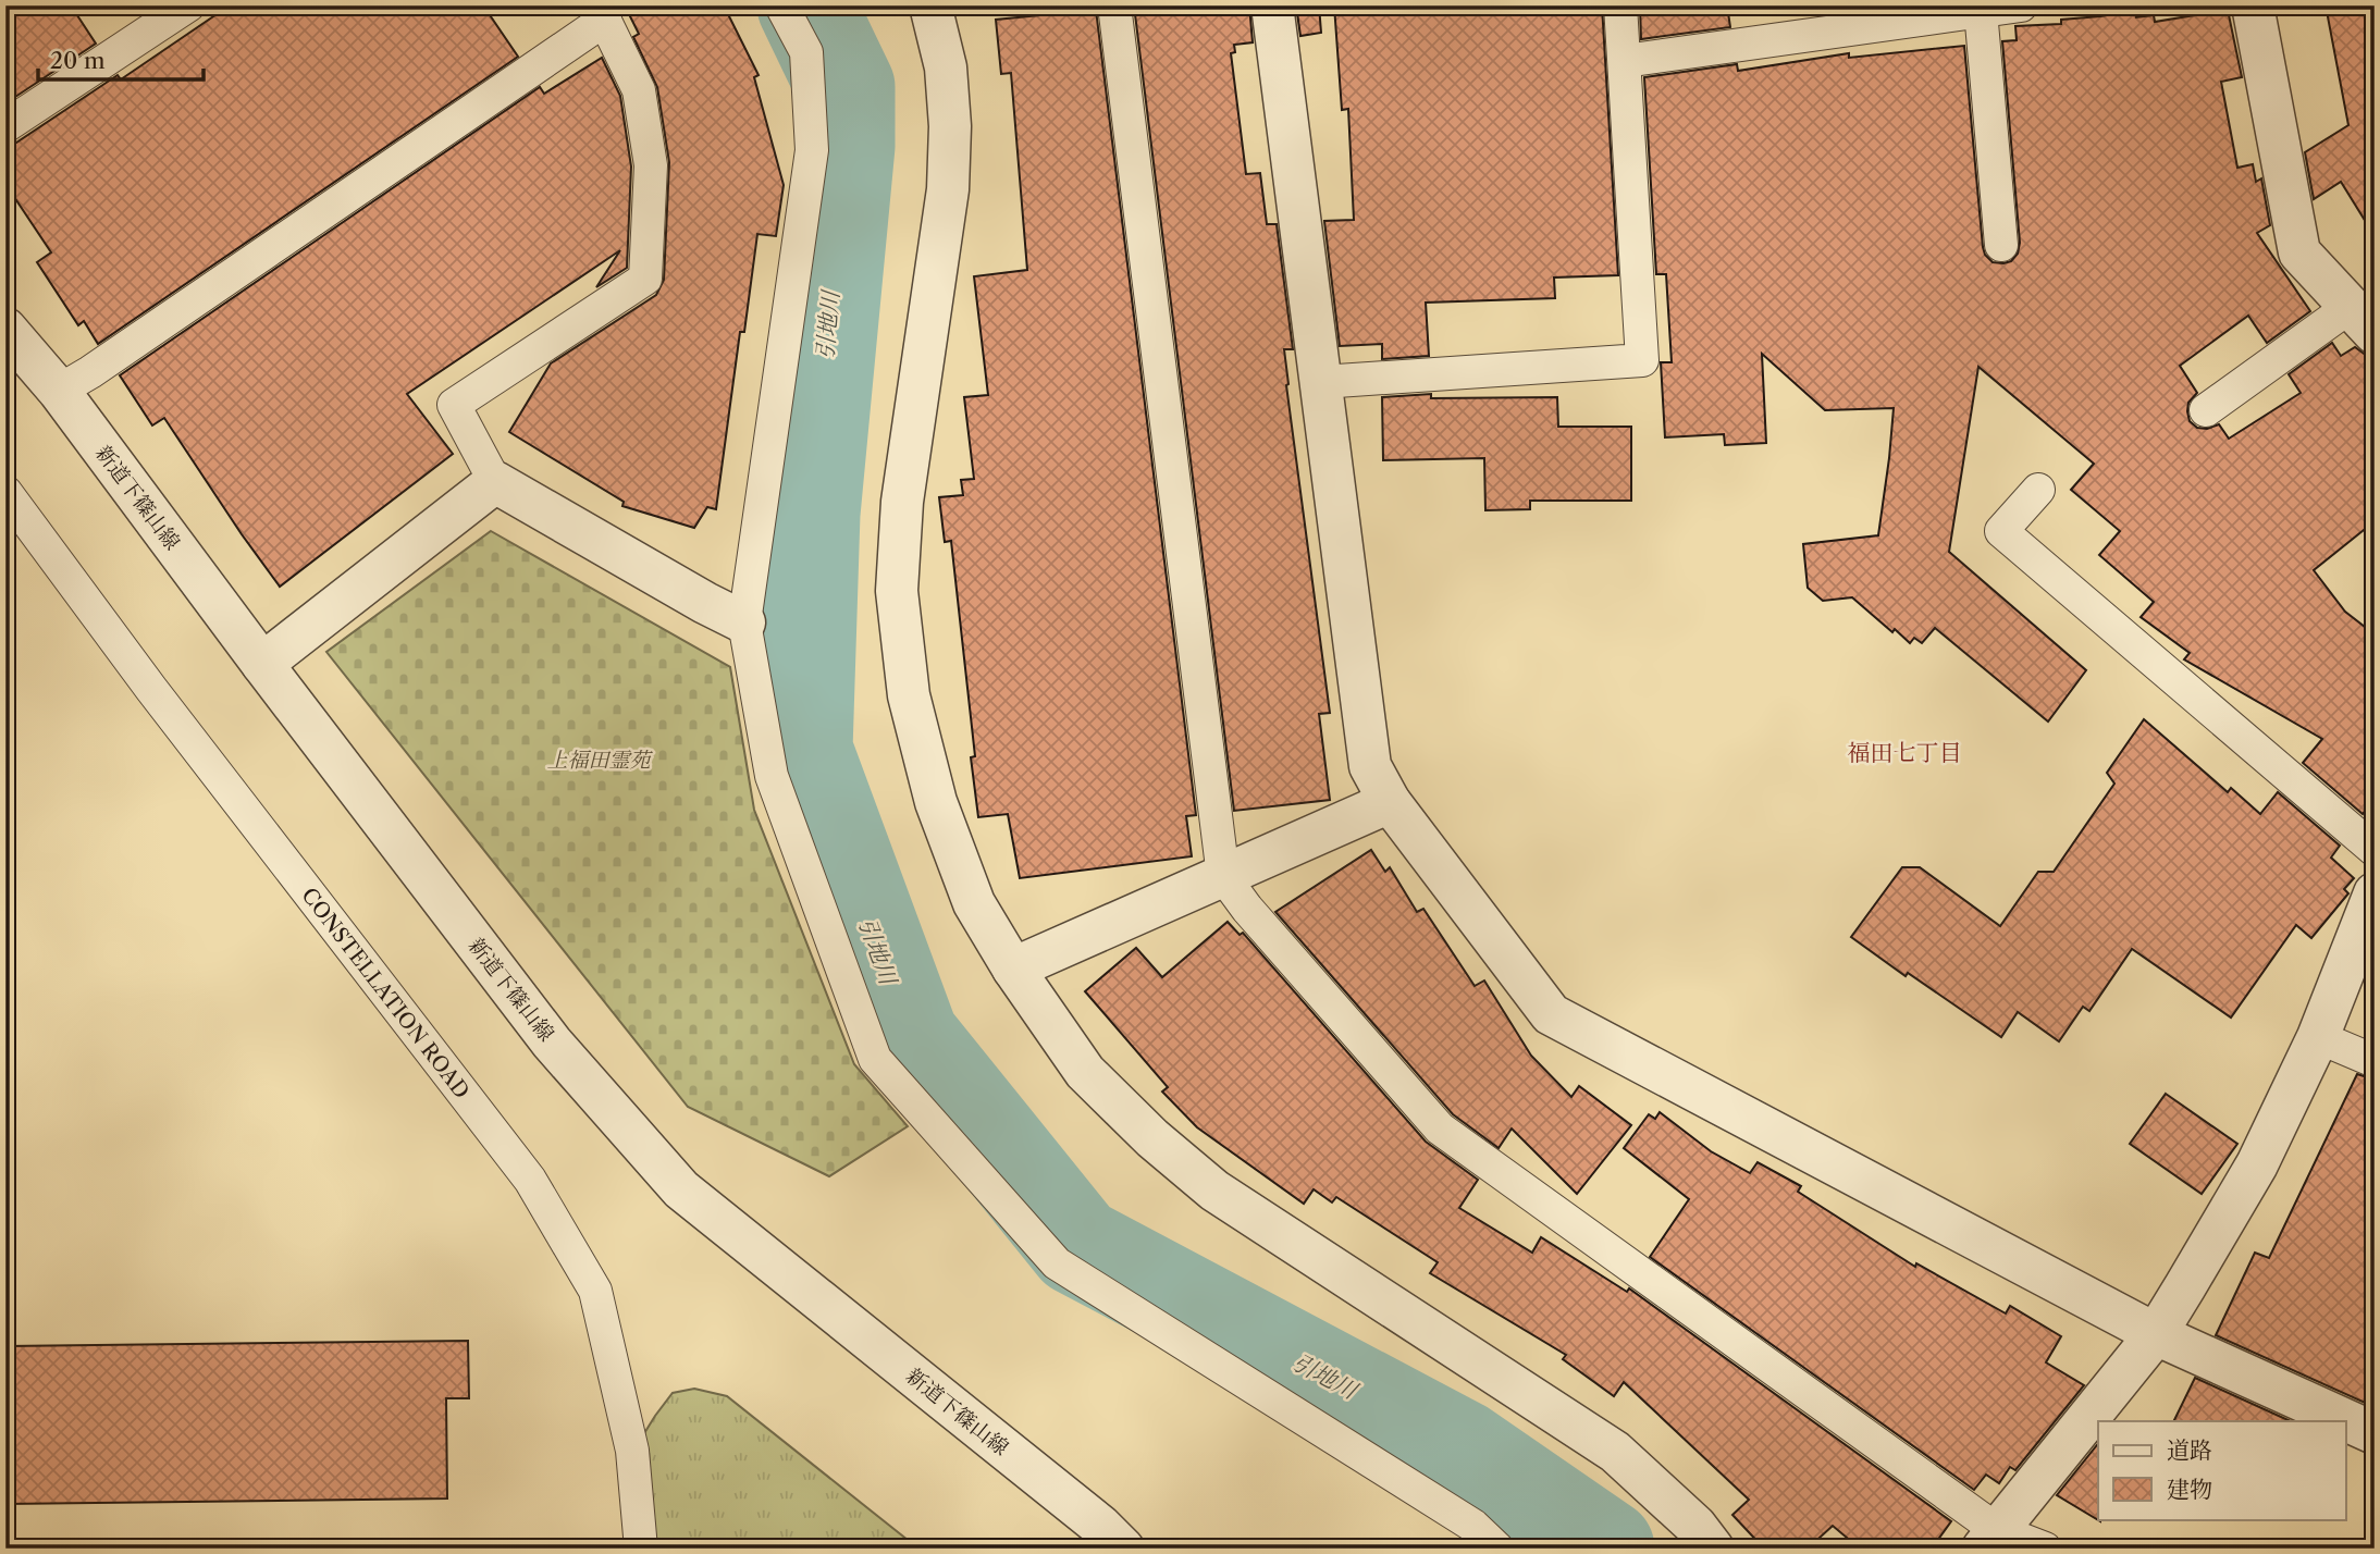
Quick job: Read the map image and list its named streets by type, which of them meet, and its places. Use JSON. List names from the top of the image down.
{
  "streets": {
    "street": ["新道下篠山線"],
    "lane": ["CONSTELLATION ROAD"]
  },
  "districts": ["福田七丁目"],
  "water": ["引地川"],
  "parks": ["上福田霊苑"],
  "legend": ["道路", "建物"],
  "scale_bar": "20 m"
}
